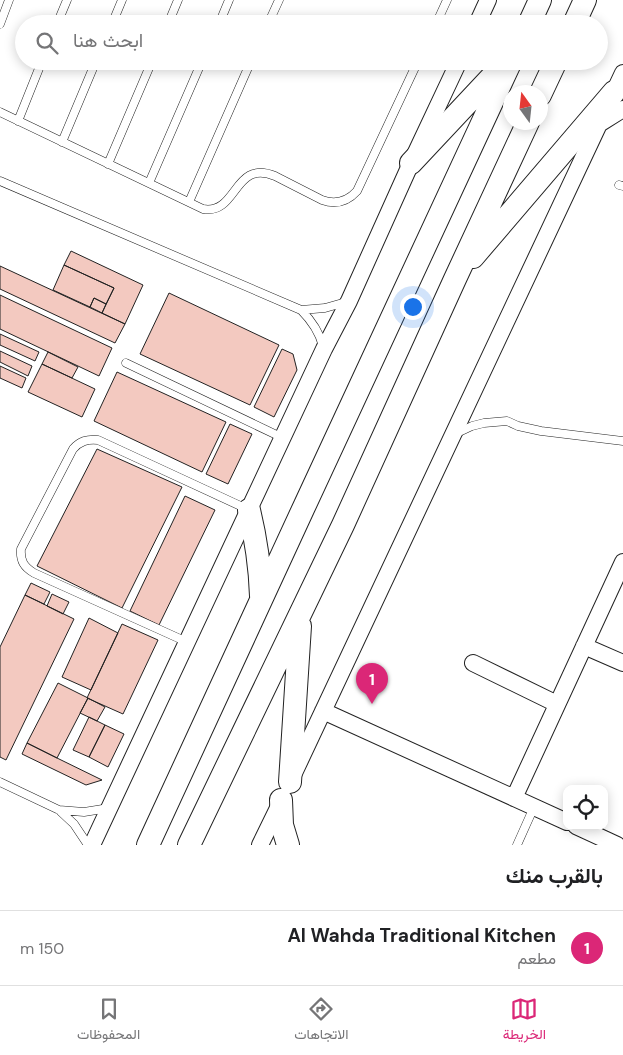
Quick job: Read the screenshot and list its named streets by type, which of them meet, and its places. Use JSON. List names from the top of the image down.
{
  "north": "top",
  "page": {
    "search": "ابحث هنا",
    "pins": "1",
    "heading": "بالقرب منك",
    "list": [
      {
        "mark": "1",
        "name": "Al Wahda Traditional Kitchen",
        "note": "مطعم",
        "value": "150 m"
      }
    ],
    "nav": ["الخريطة", "الاتجاهات", "المحفوظات"]
  }
}
